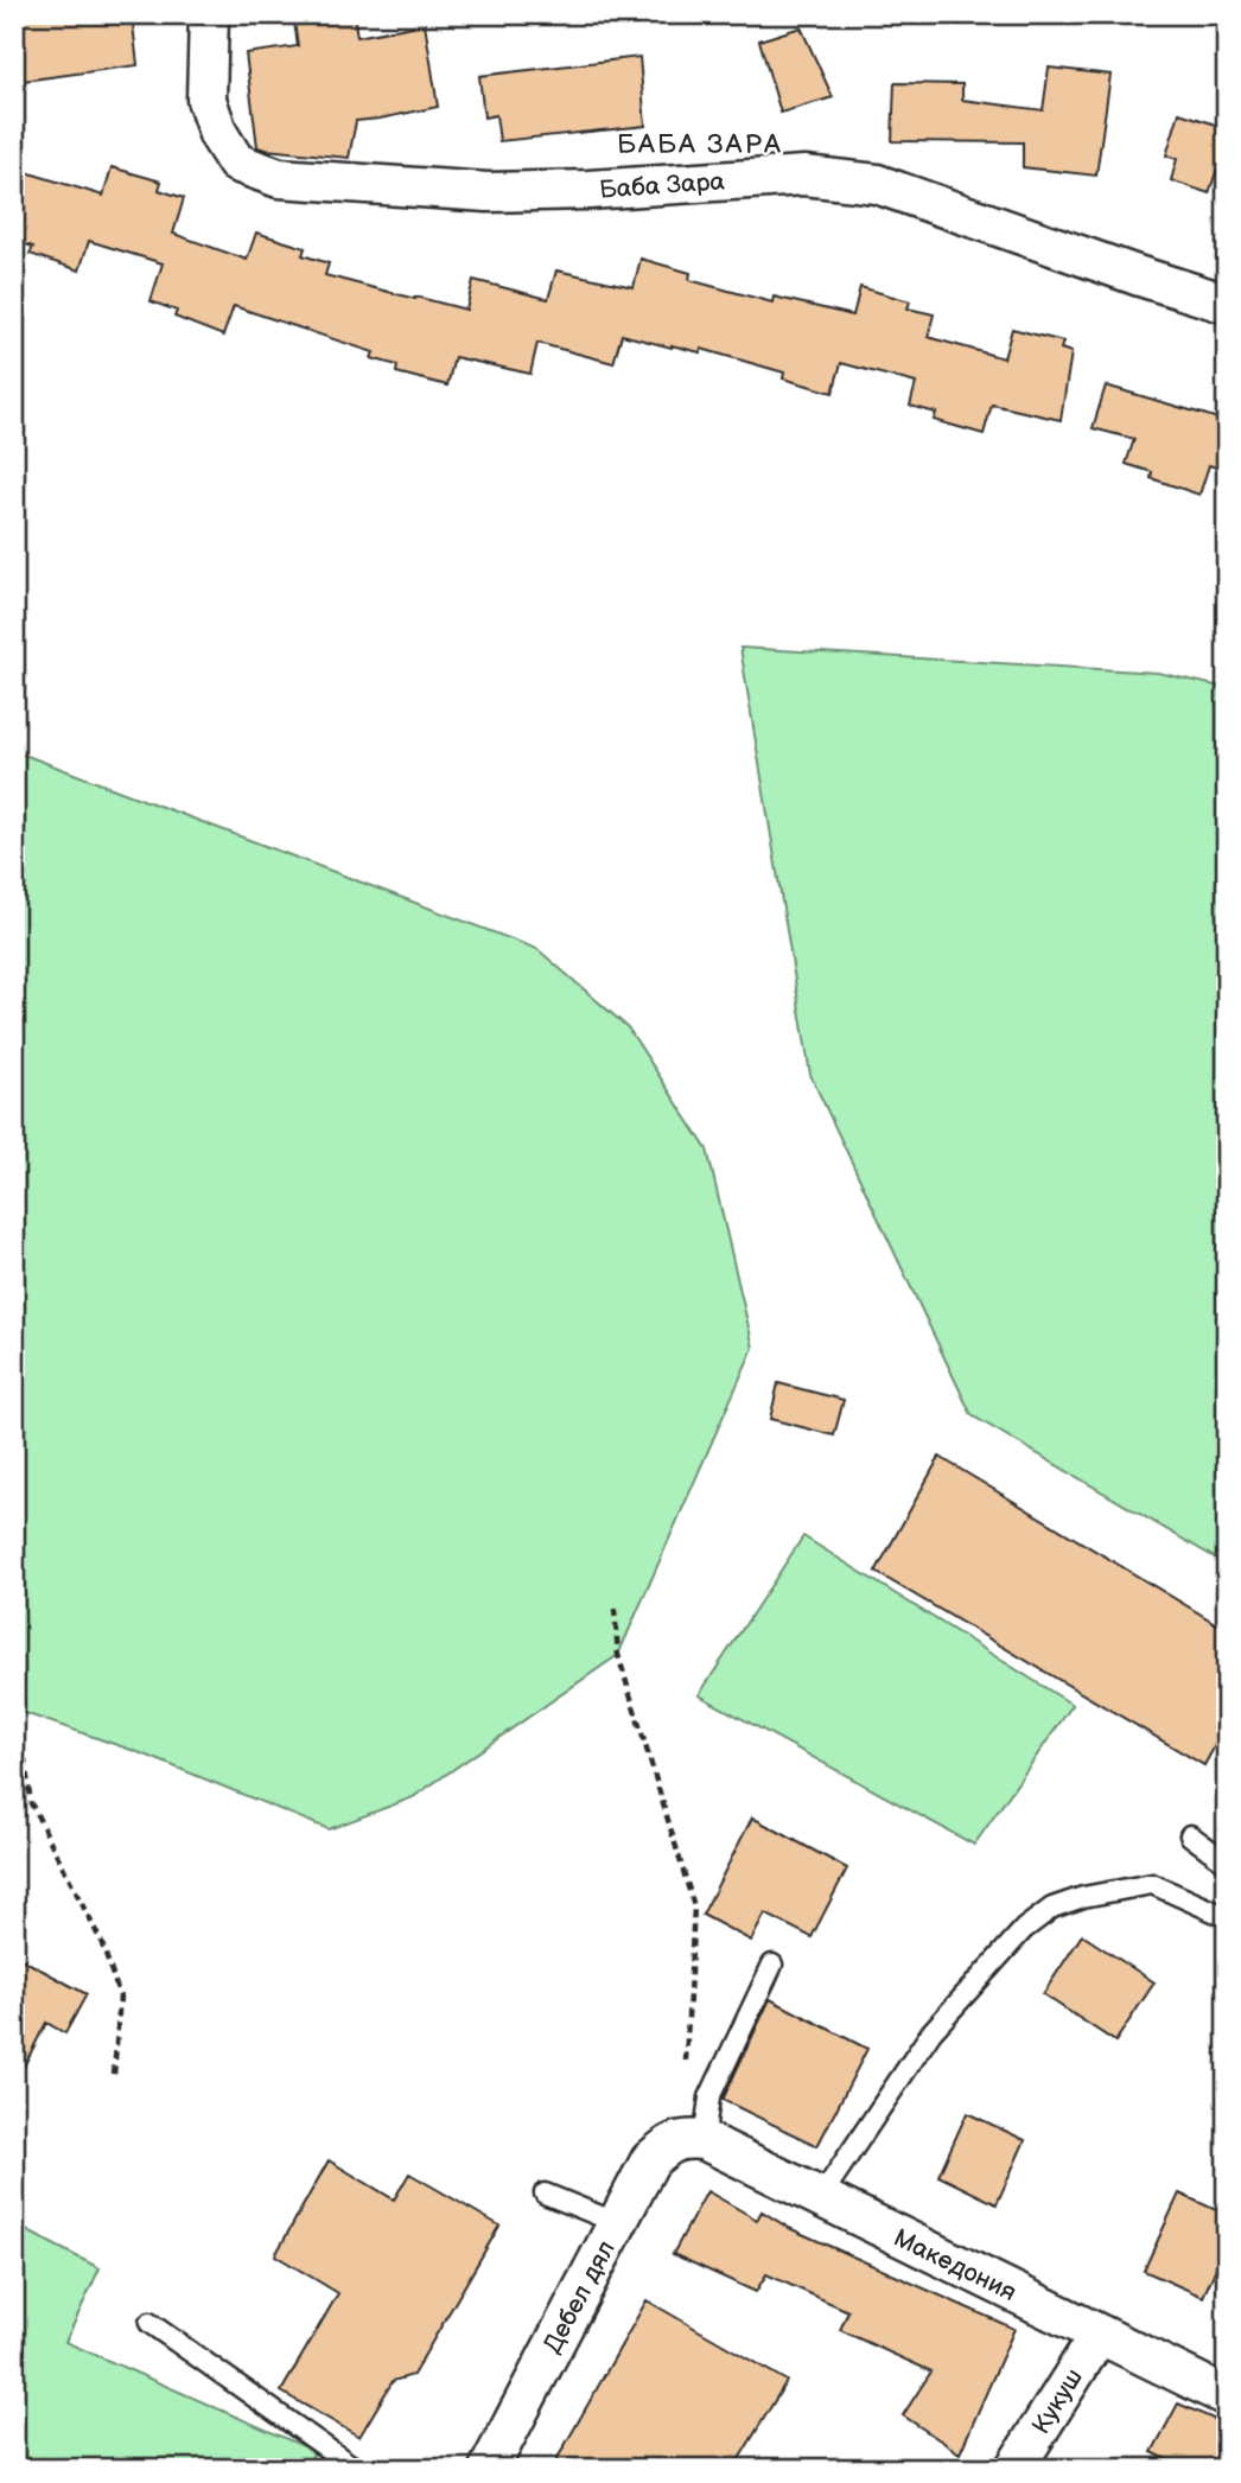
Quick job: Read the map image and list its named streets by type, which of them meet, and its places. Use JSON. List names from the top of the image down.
{
  "streets": {
    "street": [
      "Баба Зара",
      "Македония",
      "Дебел дял",
      "Кукуш"
    ]
  },
  "crossings": [
    ["Македония", "Дебел дял"],
    ["Македония", "Кукуш"]
  ],
  "districts": ["БАБА ЗАРА"]
}
